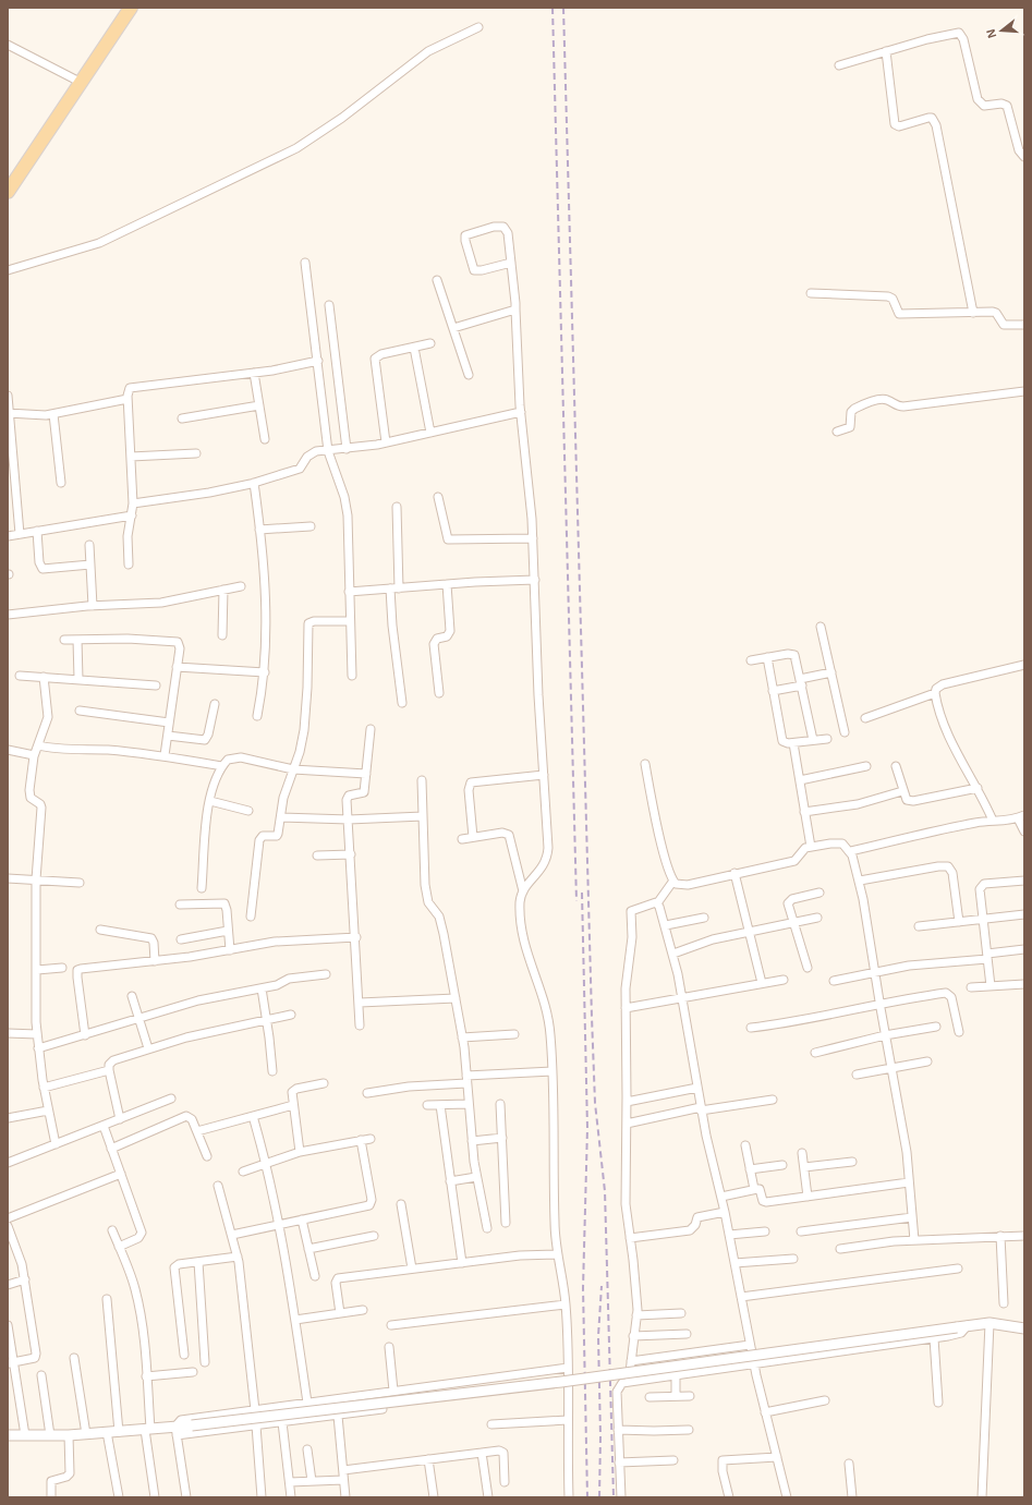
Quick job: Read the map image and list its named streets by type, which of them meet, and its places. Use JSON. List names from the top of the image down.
{
  "north": "left"
}
